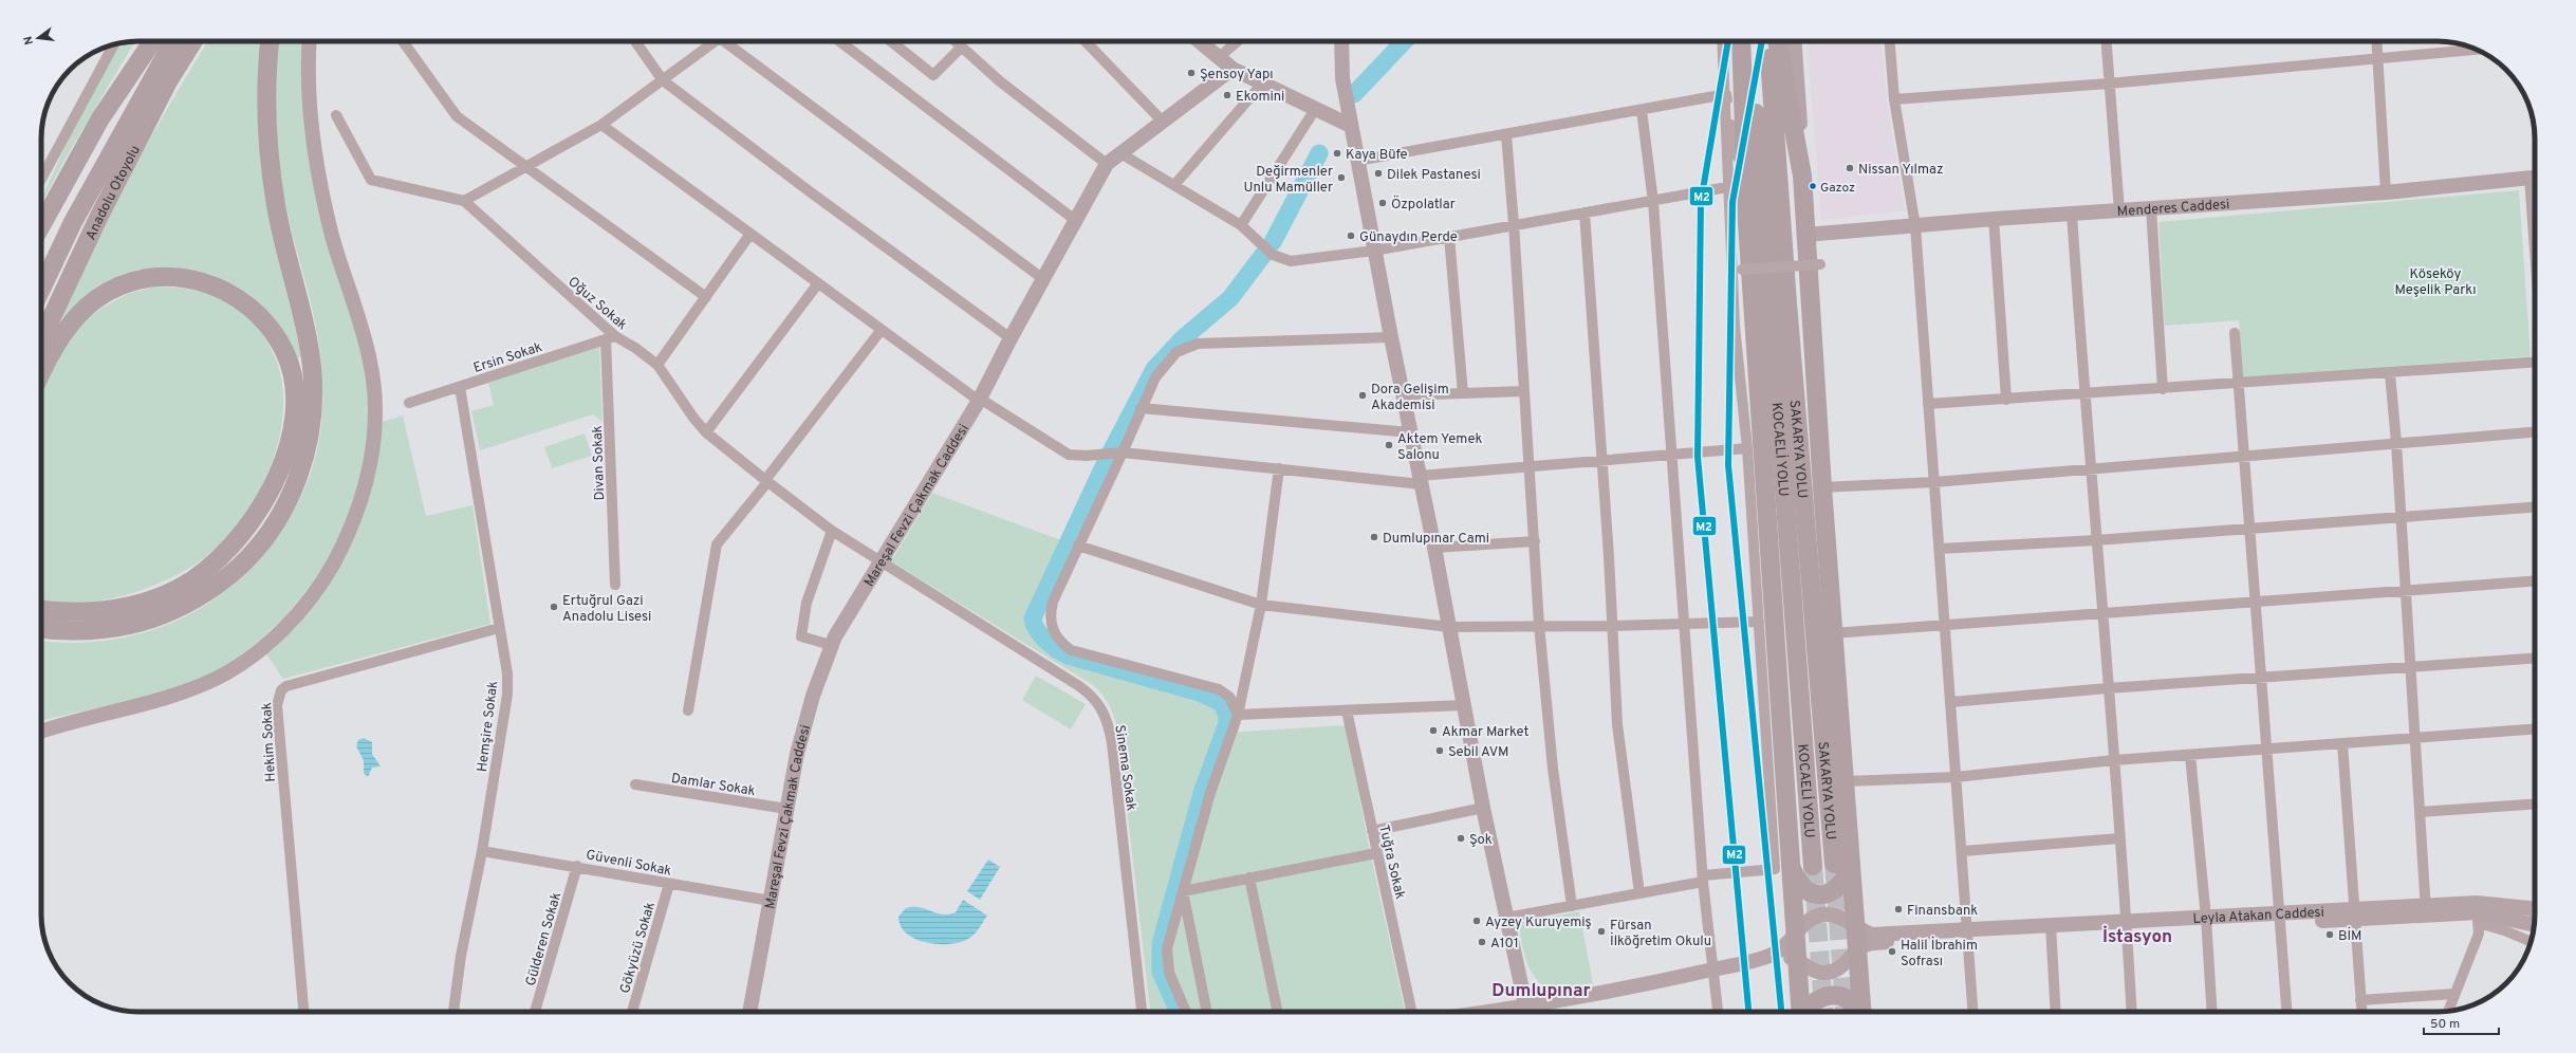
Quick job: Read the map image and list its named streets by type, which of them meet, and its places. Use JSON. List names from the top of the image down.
{
  "streets": {
    "highway": ["Anadolu Otoyolu", "KOCAELİ YOLU", "SAKARYA YOLU"],
    "main road": ["Menderes Caddesi", "Mareşal Fevzi Çakmak Caddesi", "Leyla Atakan Caddesi"],
    "street": [
      "Oğuz Sokak",
      "Ersin Sokak",
      "Divan Sokak",
      "Hemşire Sokak",
      "Hekim Sokak",
      "Sinema Sokak",
      "Damlar Sokak",
      "Güvenli Sokak",
      "Tuğra Sokak",
      "Gülderen Sokak",
      "Gökyüzü Sokak"
    ]
  },
  "crossings": [
    ["Oğuz Sokak", "Ersin Sokak"],
    ["Oğuz Sokak", "Divan Sokak"],
    ["Oğuz Sokak", "Mareşal Fevzi Çakmak Caddesi"],
    ["Oğuz Sokak", "Sinema Sokak"],
    ["Ersin Sokak", "Divan Sokak"],
    ["Ersin Sokak", "Hemşire Sokak"],
    ["Mareşal Fevzi Çakmak Caddesi", "Sinema Sokak"],
    ["Mareşal Fevzi Çakmak Caddesi", "Damlar Sokak"],
    ["Mareşal Fevzi Çakmak Caddesi", "Güvenli Sokak"],
    ["Hemşire Sokak", "Hekim Sokak"],
    ["Hemşire Sokak", "Güvenli Sokak"],
    ["Güvenli Sokak", "Gülderen Sokak"],
    ["Güvenli Sokak", "Gökyüzü Sokak"]
  ],
  "districts": ["İstasyon", "Dumlupınar"],
  "parks": ["Köseköy Meşelik Parkı"],
  "places": [
    "Şensoy Yapı",
    "Ekomini",
    "Kaya Büfe",
    "Nissan Yılmaz",
    "Dilek Pastanesi",
    "Değirmenler Unlu Mamüller",
    "Gazoz",
    "Özpolatlar",
    "Günaydın Perde",
    "Dora Gelişim Akademisi",
    "Aktem Yemek Salonu",
    "Dumlupınar Cami",
    "Ertuğrul Gazi Anadolu Lisesi",
    "Akmar Market",
    "Sebil AVM",
    "Şok",
    "Finansbank",
    "Ayzey Kuruyemiş",
    "Fürsan İlköğretim Okulu",
    "BİM",
    "A101",
    "Halil İbrahim Sofrası"
  ],
  "lines": ["transit line M2"],
  "scale_bar": "50 m",
  "north": "left"
}
